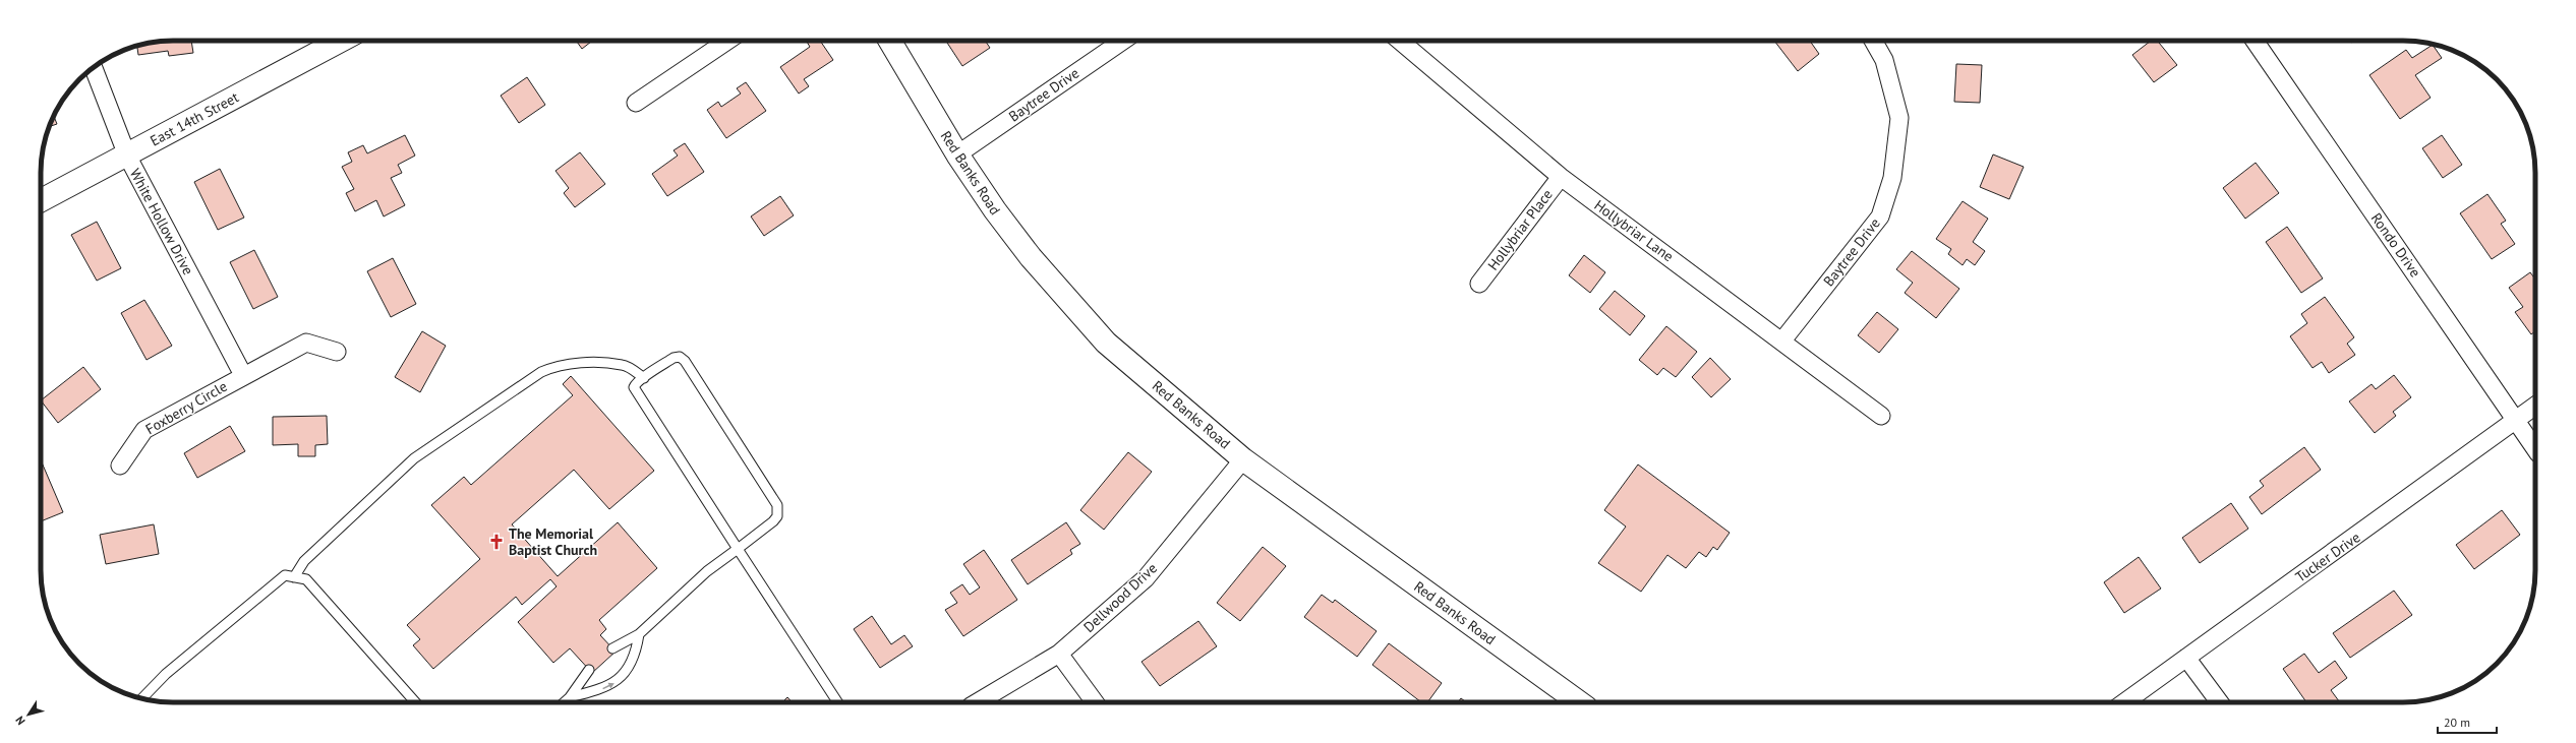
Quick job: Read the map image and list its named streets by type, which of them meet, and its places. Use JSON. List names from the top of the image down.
{
  "streets": {
    "street": [
      "Baytree Drive",
      "East 14th Street",
      "Red Banks Road",
      "White Hollow Drive",
      "Hollybriar Place",
      "Hollybriar Lane",
      "Rondo Drive",
      "Foxberry Circle",
      "Tucker Drive",
      "Dellwood Drive"
    ]
  },
  "crossings": [
    ["Baytree Drive", "Red Banks Road"],
    ["Baytree Drive", "Hollybriar Lane"],
    ["East 14th Street", "White Hollow Drive"],
    ["Red Banks Road", "Dellwood Drive"],
    ["White Hollow Drive", "Foxberry Circle"],
    ["Hollybriar Place", "Hollybriar Lane"],
    ["Rondo Drive", "Tucker Drive"]
  ],
  "places": {
    "church": ["The Memorial Baptist Church"]
  },
  "scale_bar": "20 m",
  "north": "bottom left"
}
